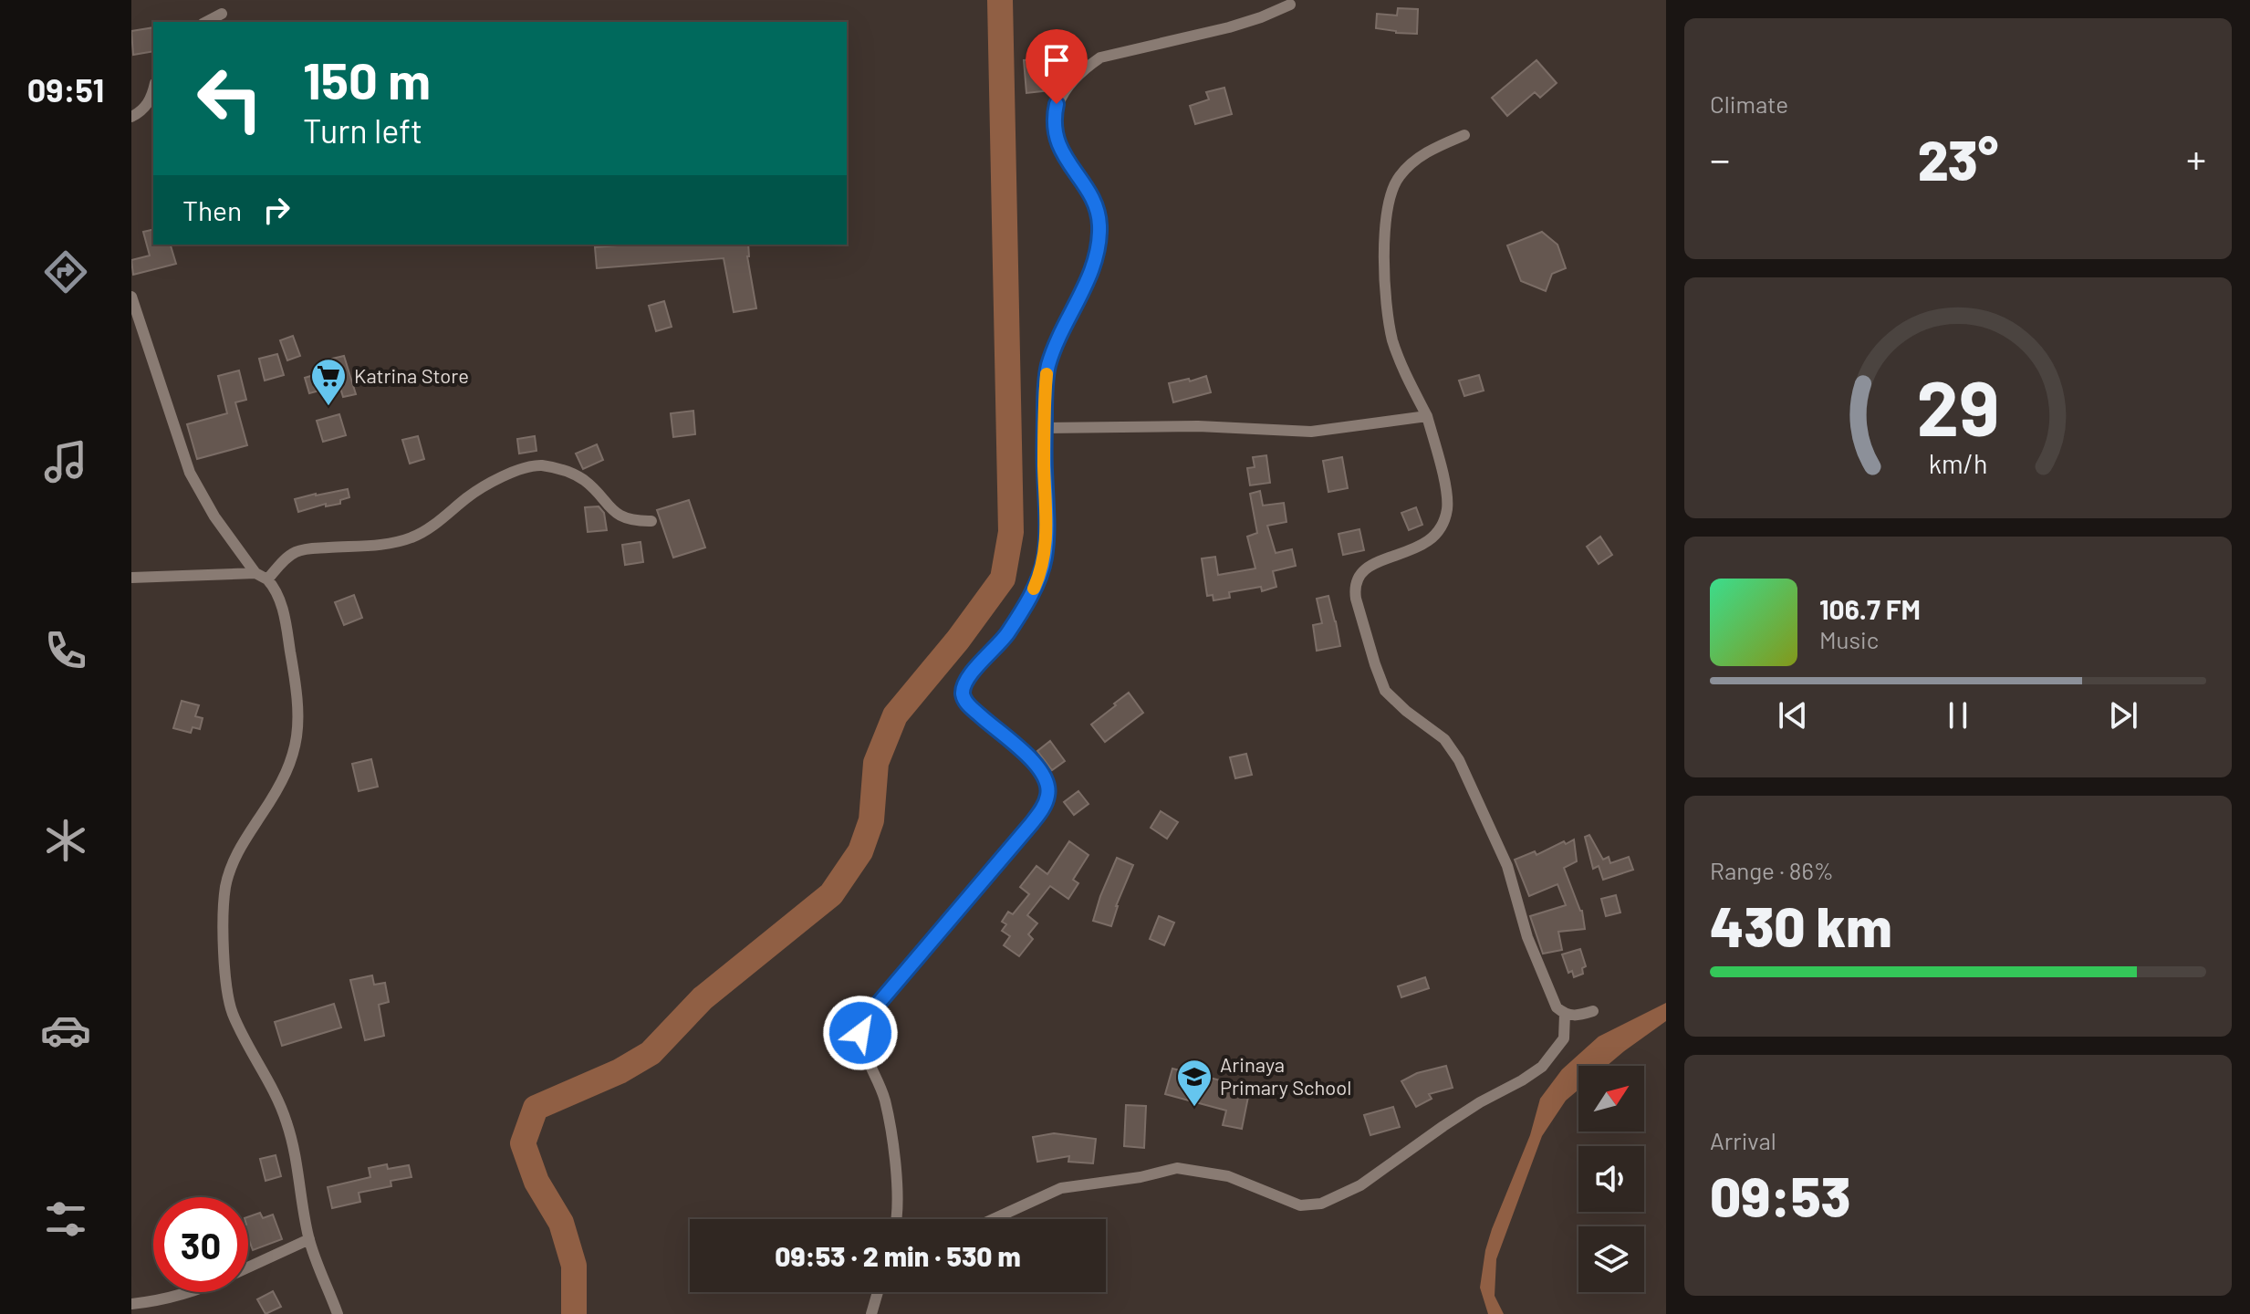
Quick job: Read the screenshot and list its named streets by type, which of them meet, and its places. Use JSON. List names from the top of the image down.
{
  "places": {
    "supermarket": ["Katrina Store"],
    "school or university": ["Arinaya Primary School"]
  },
  "north": "top right",
  "page": {
    "tabs": "09:51",
    "tile": [
      "Climate",
      ["Range · 86%", "430 km"],
      ["Arrival", "09:53"]
    ],
    "turn": ["150 m", "Turn left"],
    "heat": ["−", "23°", "+"],
    "then": "Then",
    "song": ["106.7 FM", "Music"],
    "limit": "30",
    "trip": "09:53 · 2 min · 530 m",
    "gauge": ["29", "km/h"]
  }
}
